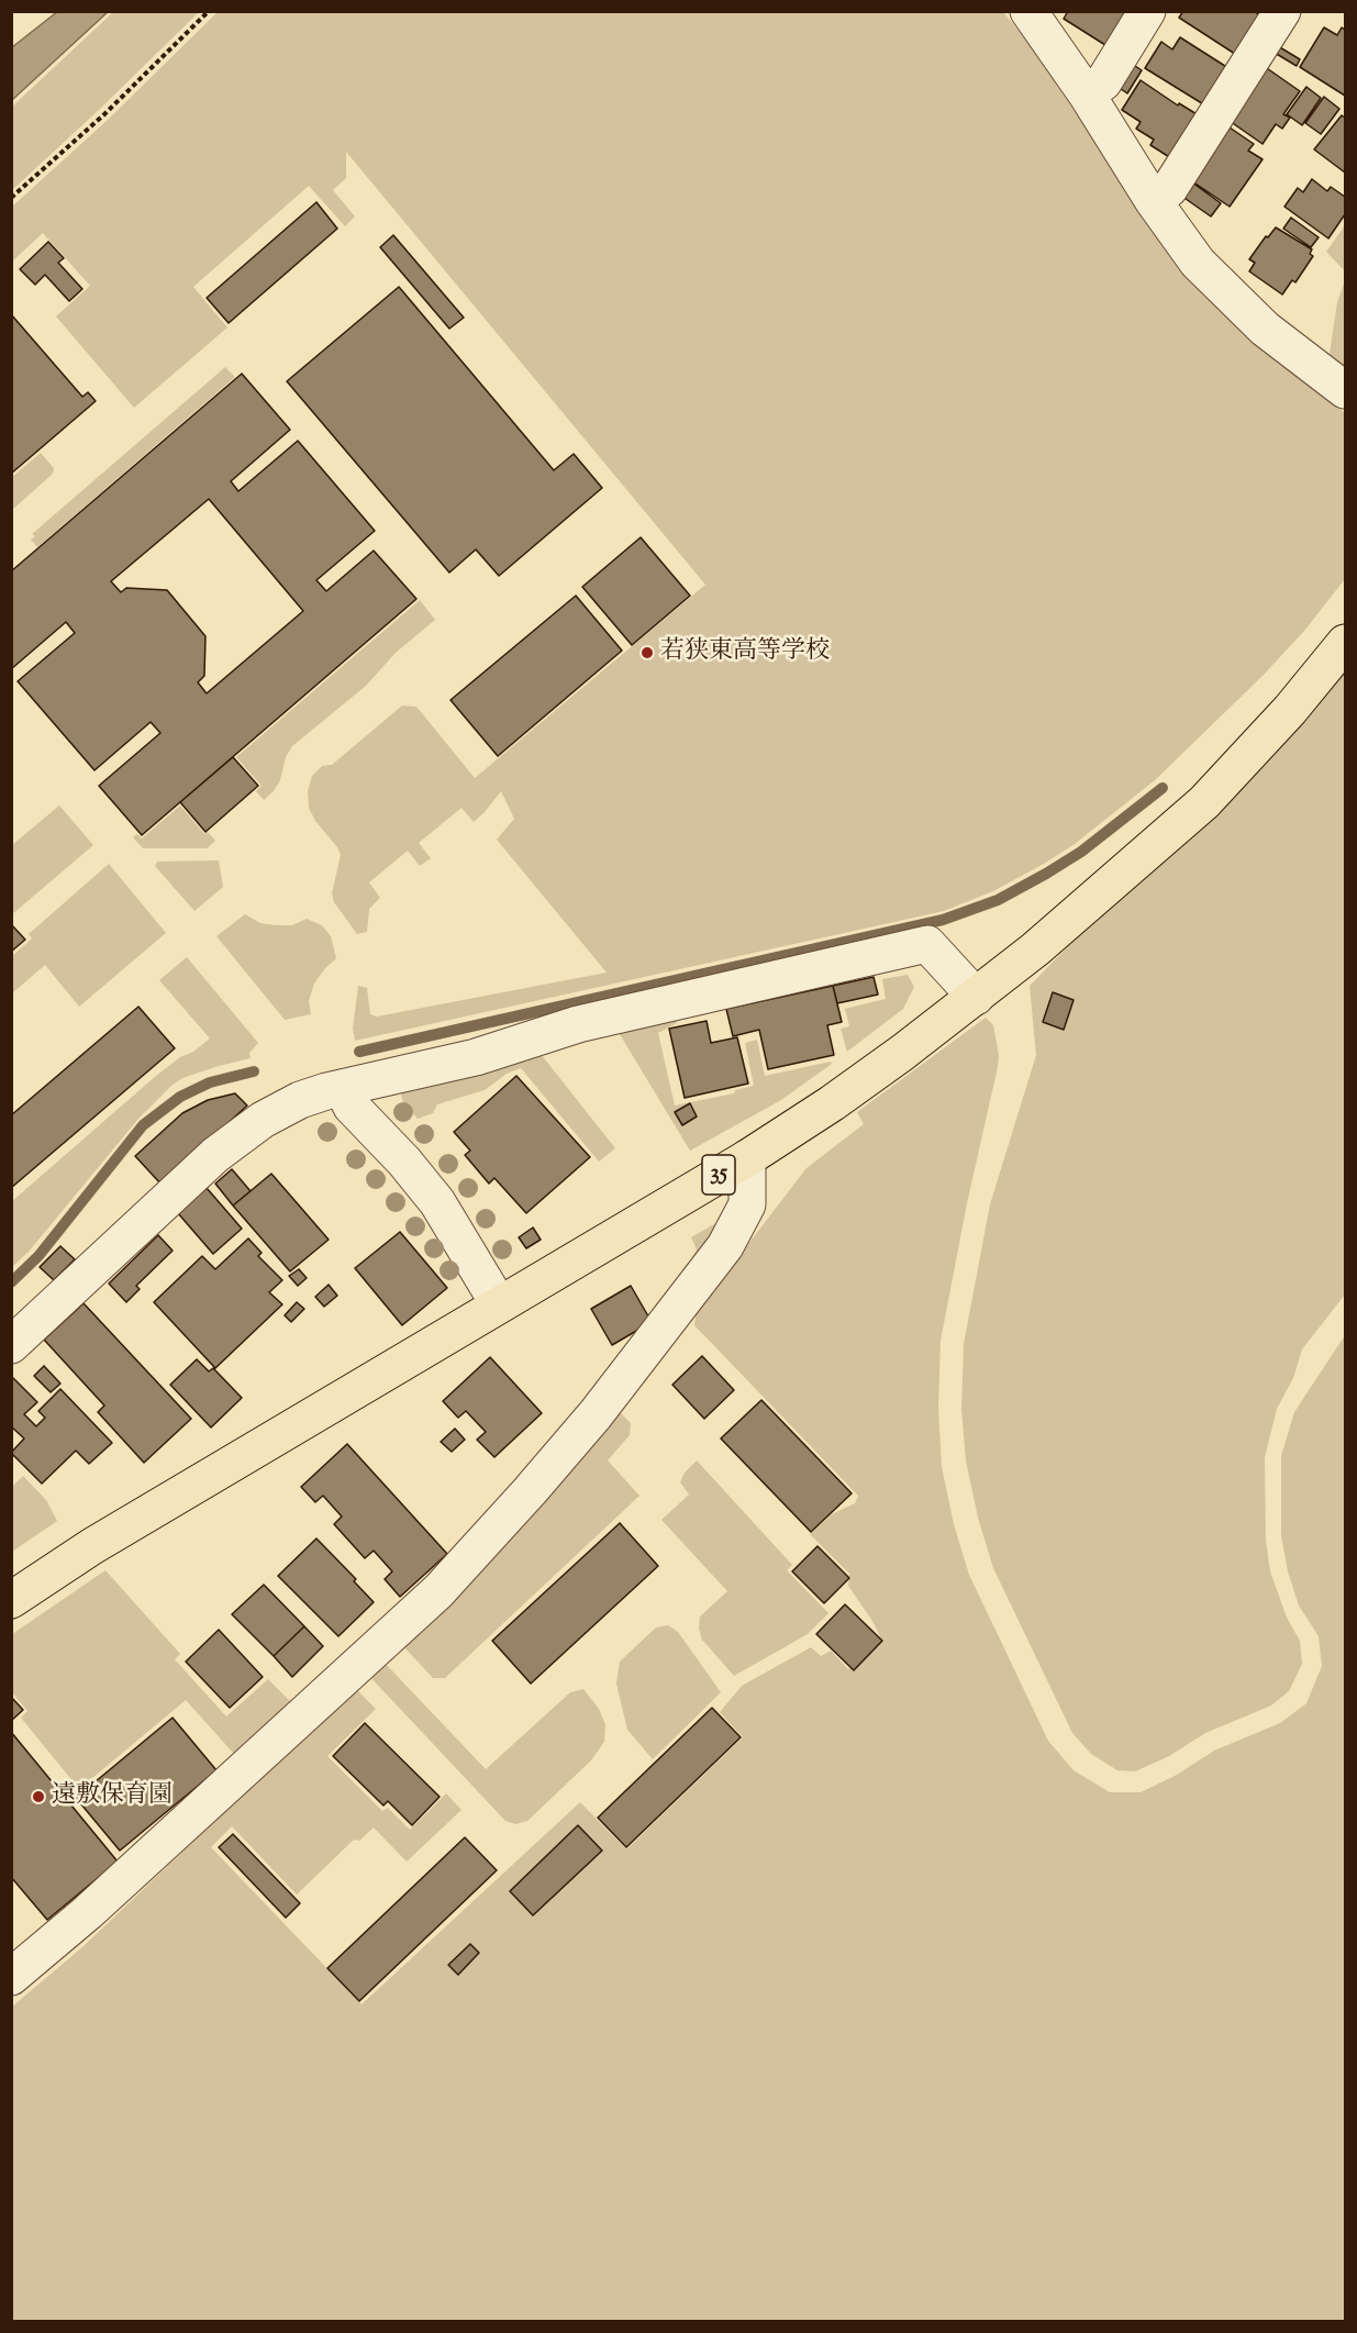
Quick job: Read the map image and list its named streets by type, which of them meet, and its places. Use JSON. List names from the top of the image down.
{
  "streets": {
    "main road": ["35"]
  },
  "places": ["若狭東高等学校", "遠敷保育園"]
}
